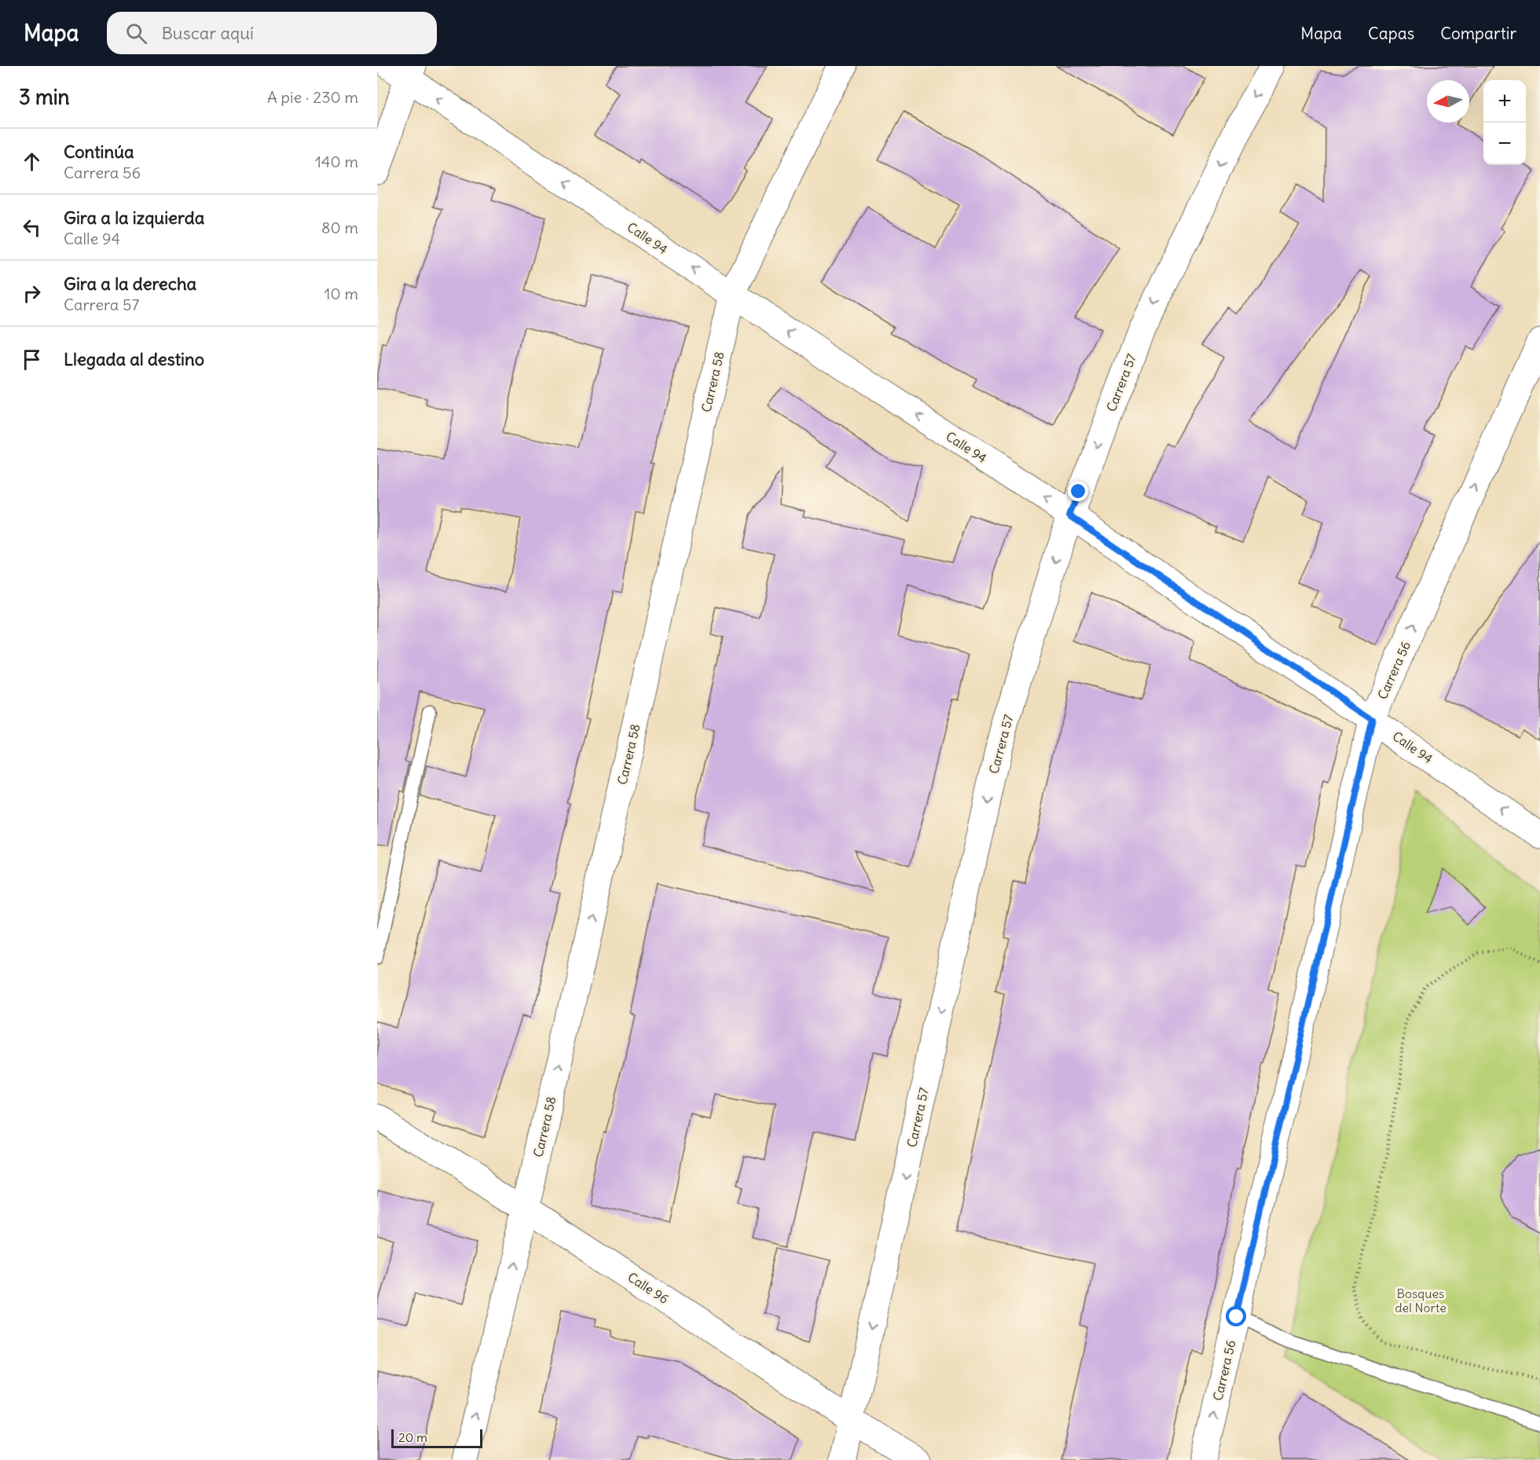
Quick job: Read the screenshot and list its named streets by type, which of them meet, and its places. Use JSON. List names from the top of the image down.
{
  "streets": {
    "street": [
      "Calle 94",
      "Carrera 58",
      "Carrera 57",
      "Carrera 56",
      "Calle 96"
    ]
  },
  "crossings": [
    ["Calle 94", "Carrera 58"],
    ["Calle 94", "Carrera 57"],
    ["Calle 94", "Carrera 56"],
    ["Carrera 58", "Calle 96"],
    ["Carrera 57", "Calle 96"]
  ],
  "one_way": [
    "Calle 94",
    "Carrera 58",
    "Carrera 57",
    "Carrera 56"
  ],
  "parks": ["Bosques del Norte"],
  "scale_bar": "20 m",
  "north": "left",
  "page": {
    "header": "Mapa",
    "search": "Buscar aquí",
    "nav": ["Mapa", "Capas", "Compartir"],
    "heading": ["3 min", "A pie · 230 m"],
    "map_buttons": ["+", "−"],
    "list": [
      ["Continúa", "Carrera 56", "140 m"],
      ["Gira a la izquierda", "Calle 94", "80 m"],
      ["Gira a la derecha", "Carrera 57", "10 m"],
      "Llegada al destino"
    ],
    "scale": "20 m"
  }
}
